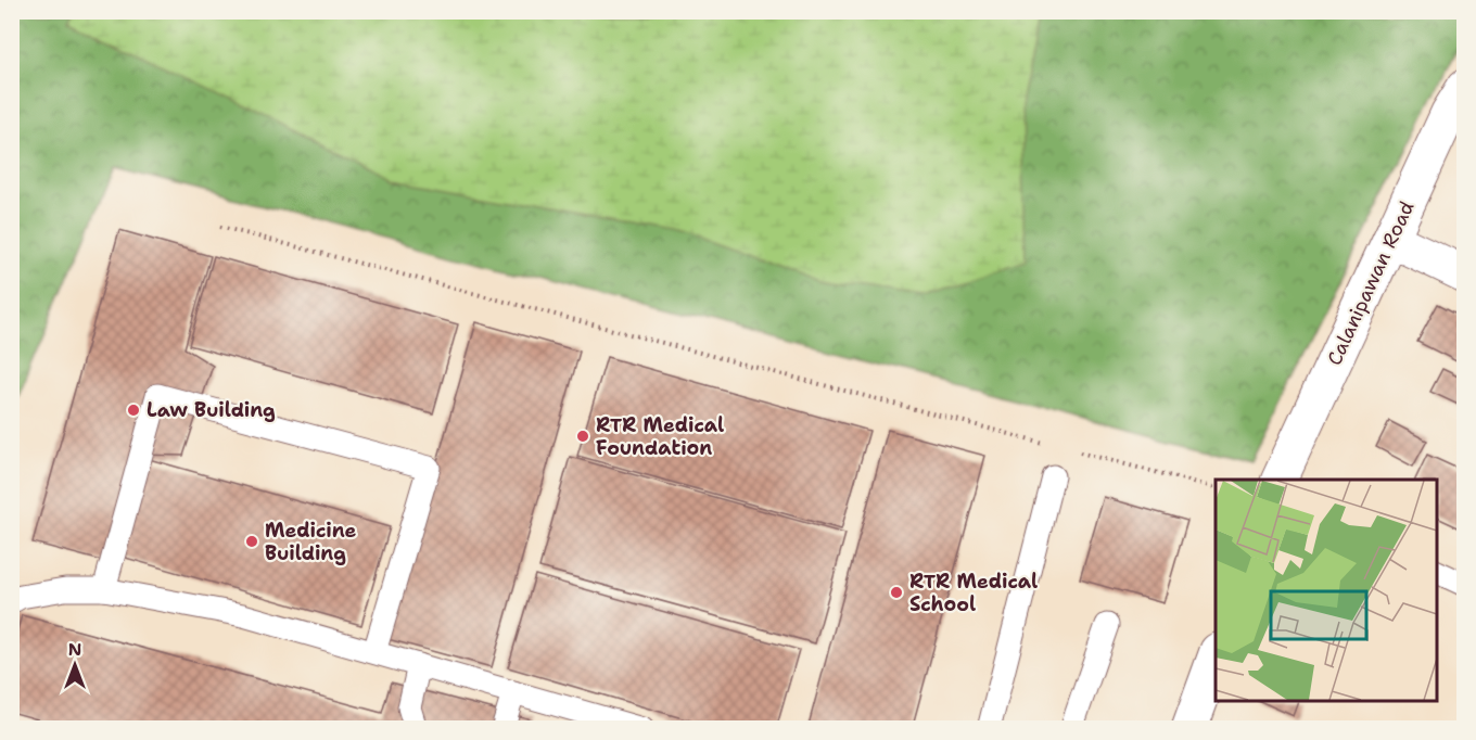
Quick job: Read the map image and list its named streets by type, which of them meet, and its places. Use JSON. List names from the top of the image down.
{
  "streets": {
    "street": ["Calanipawan Road"]
  },
  "places": [
    "Law Building",
    "RTR Medical Foundation",
    "Medicine Building",
    "RTR Medical School"
  ],
  "north": "top"
}
